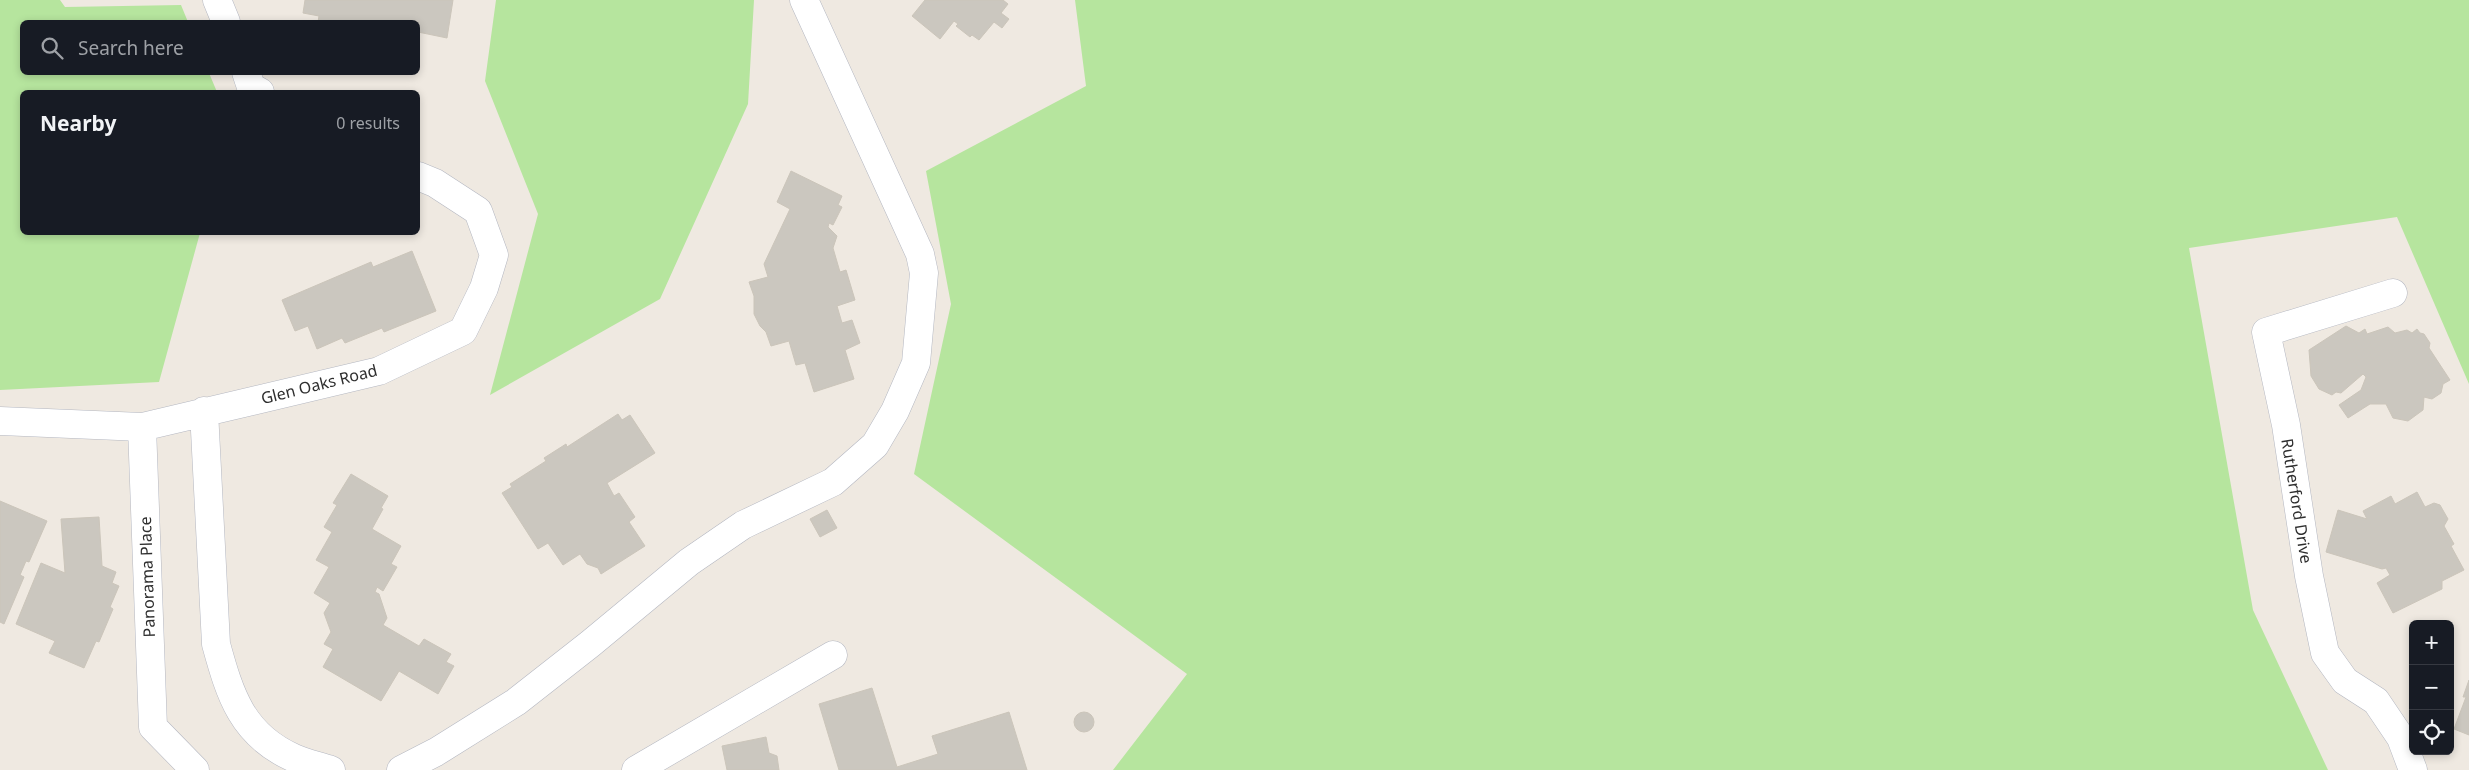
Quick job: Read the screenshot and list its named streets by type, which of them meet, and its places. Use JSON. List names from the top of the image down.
{
  "streets": {
    "street": ["Glen Oaks Road", "Rutherford Drive", "Panorama Place"]
  },
  "crossings": [
    ["Glen Oaks Road", "Panorama Place"]
  ],
  "page": {
    "search": "Search here",
    "heading": ["Nearby", "0 results"],
    "map_buttons": ["+", "−"]
  }
}
